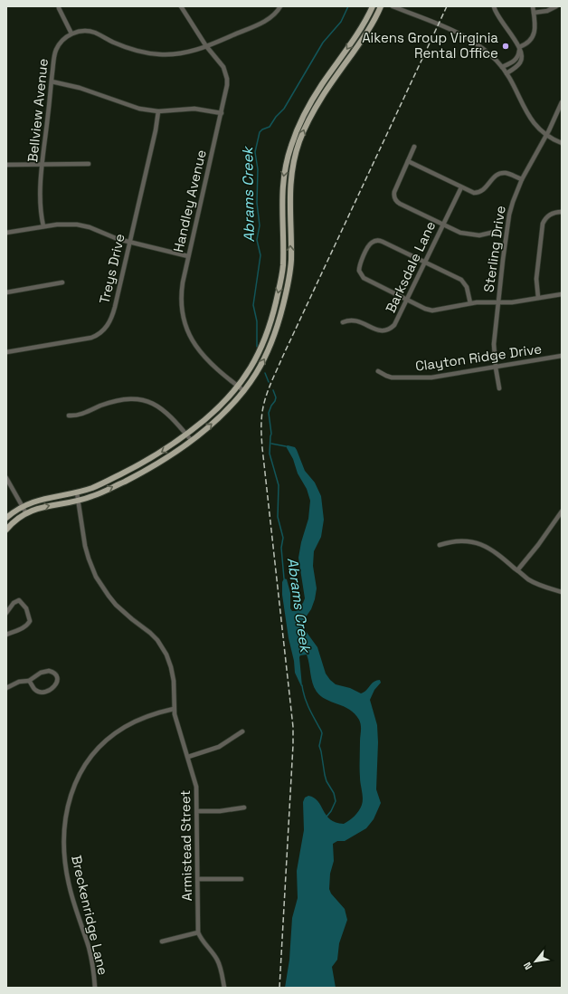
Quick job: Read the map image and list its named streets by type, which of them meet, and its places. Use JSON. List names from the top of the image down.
{
  "streets": {
    "street": [
      "Bellview Avenue",
      "Handley Avenue",
      "Sterling Drive",
      "Barksdale Lane",
      "Treys Drive",
      "Clayton Ridge Drive",
      "Armistead Street",
      "Breckenridge Lane"
    ]
  },
  "crossings": [
    ["Sterling Drive", "Clayton Ridge Drive"],
    ["Armistead Street", "Breckenridge Lane"]
  ],
  "water": ["Abrams Creek"],
  "places": ["Aikens Group Virginia Rental Office"],
  "north": "bottom left"
}
